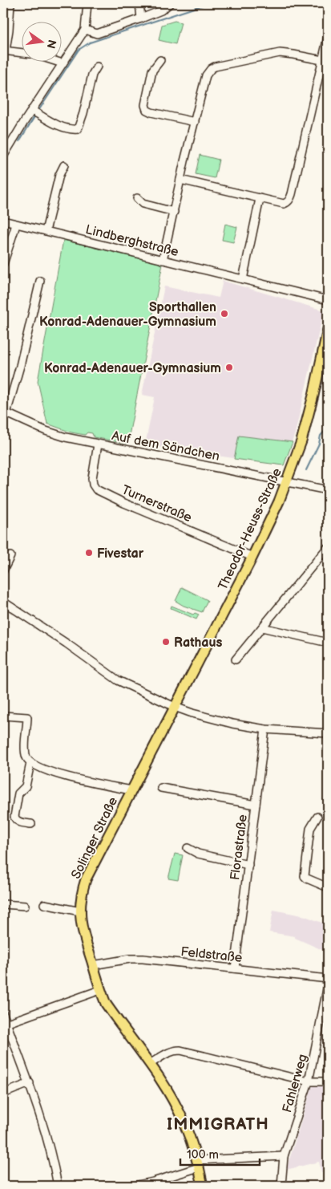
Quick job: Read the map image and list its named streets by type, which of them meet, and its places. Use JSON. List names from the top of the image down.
{
  "streets": {
    "main road": ["Theodor-Heuss-Straße", "Solinger Straße"],
    "street": [
      "Lindberghstraße",
      "Auf dem Sändchen",
      "Turnerstraße",
      "Florastraße",
      "Feldstraße",
      "Fahlerweg"
    ]
  },
  "crossings": [
    ["Auf dem Sändchen", "Turnerstraße"],
    ["Auf dem Sändchen", "Theodor-Heuss-Straße"],
    ["Turnerstraße", "Theodor-Heuss-Straße"],
    ["Theodor-Heuss-Straße", "Solinger Straße"],
    ["Solinger Straße", "Feldstraße"],
    ["Florastraße", "Feldstraße"]
  ],
  "districts": ["IMMIGRATH"],
  "places": [
    "Sporthallen Konrad-Adenauer-Gymnasium",
    "Konrad-Adenauer-Gymnasium",
    "Fivestar",
    "Rathaus"
  ],
  "scale_bar": "100 m",
  "north": "right"
}
